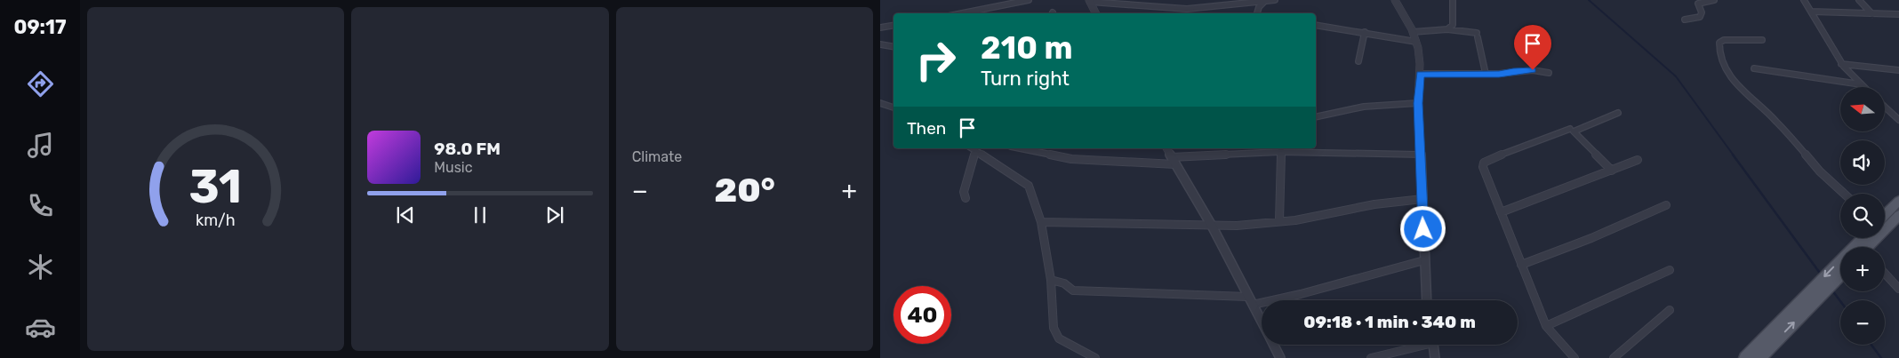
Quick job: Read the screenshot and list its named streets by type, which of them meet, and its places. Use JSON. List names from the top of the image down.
{
  "north": "left",
  "page": {
    "tabs": "09:17",
    "tile": "Climate",
    "turn": ["210 m", "Turn right"],
    "map_buttons": ["+", "−"],
    "then": "Then",
    "song": ["98.0 FM", "Music"],
    "heat": ["−", "20°", "+"],
    "limit": "40",
    "trip": "09:18 · 1 min · 340 m",
    "gauge": ["31", "km/h"]
  }
}
